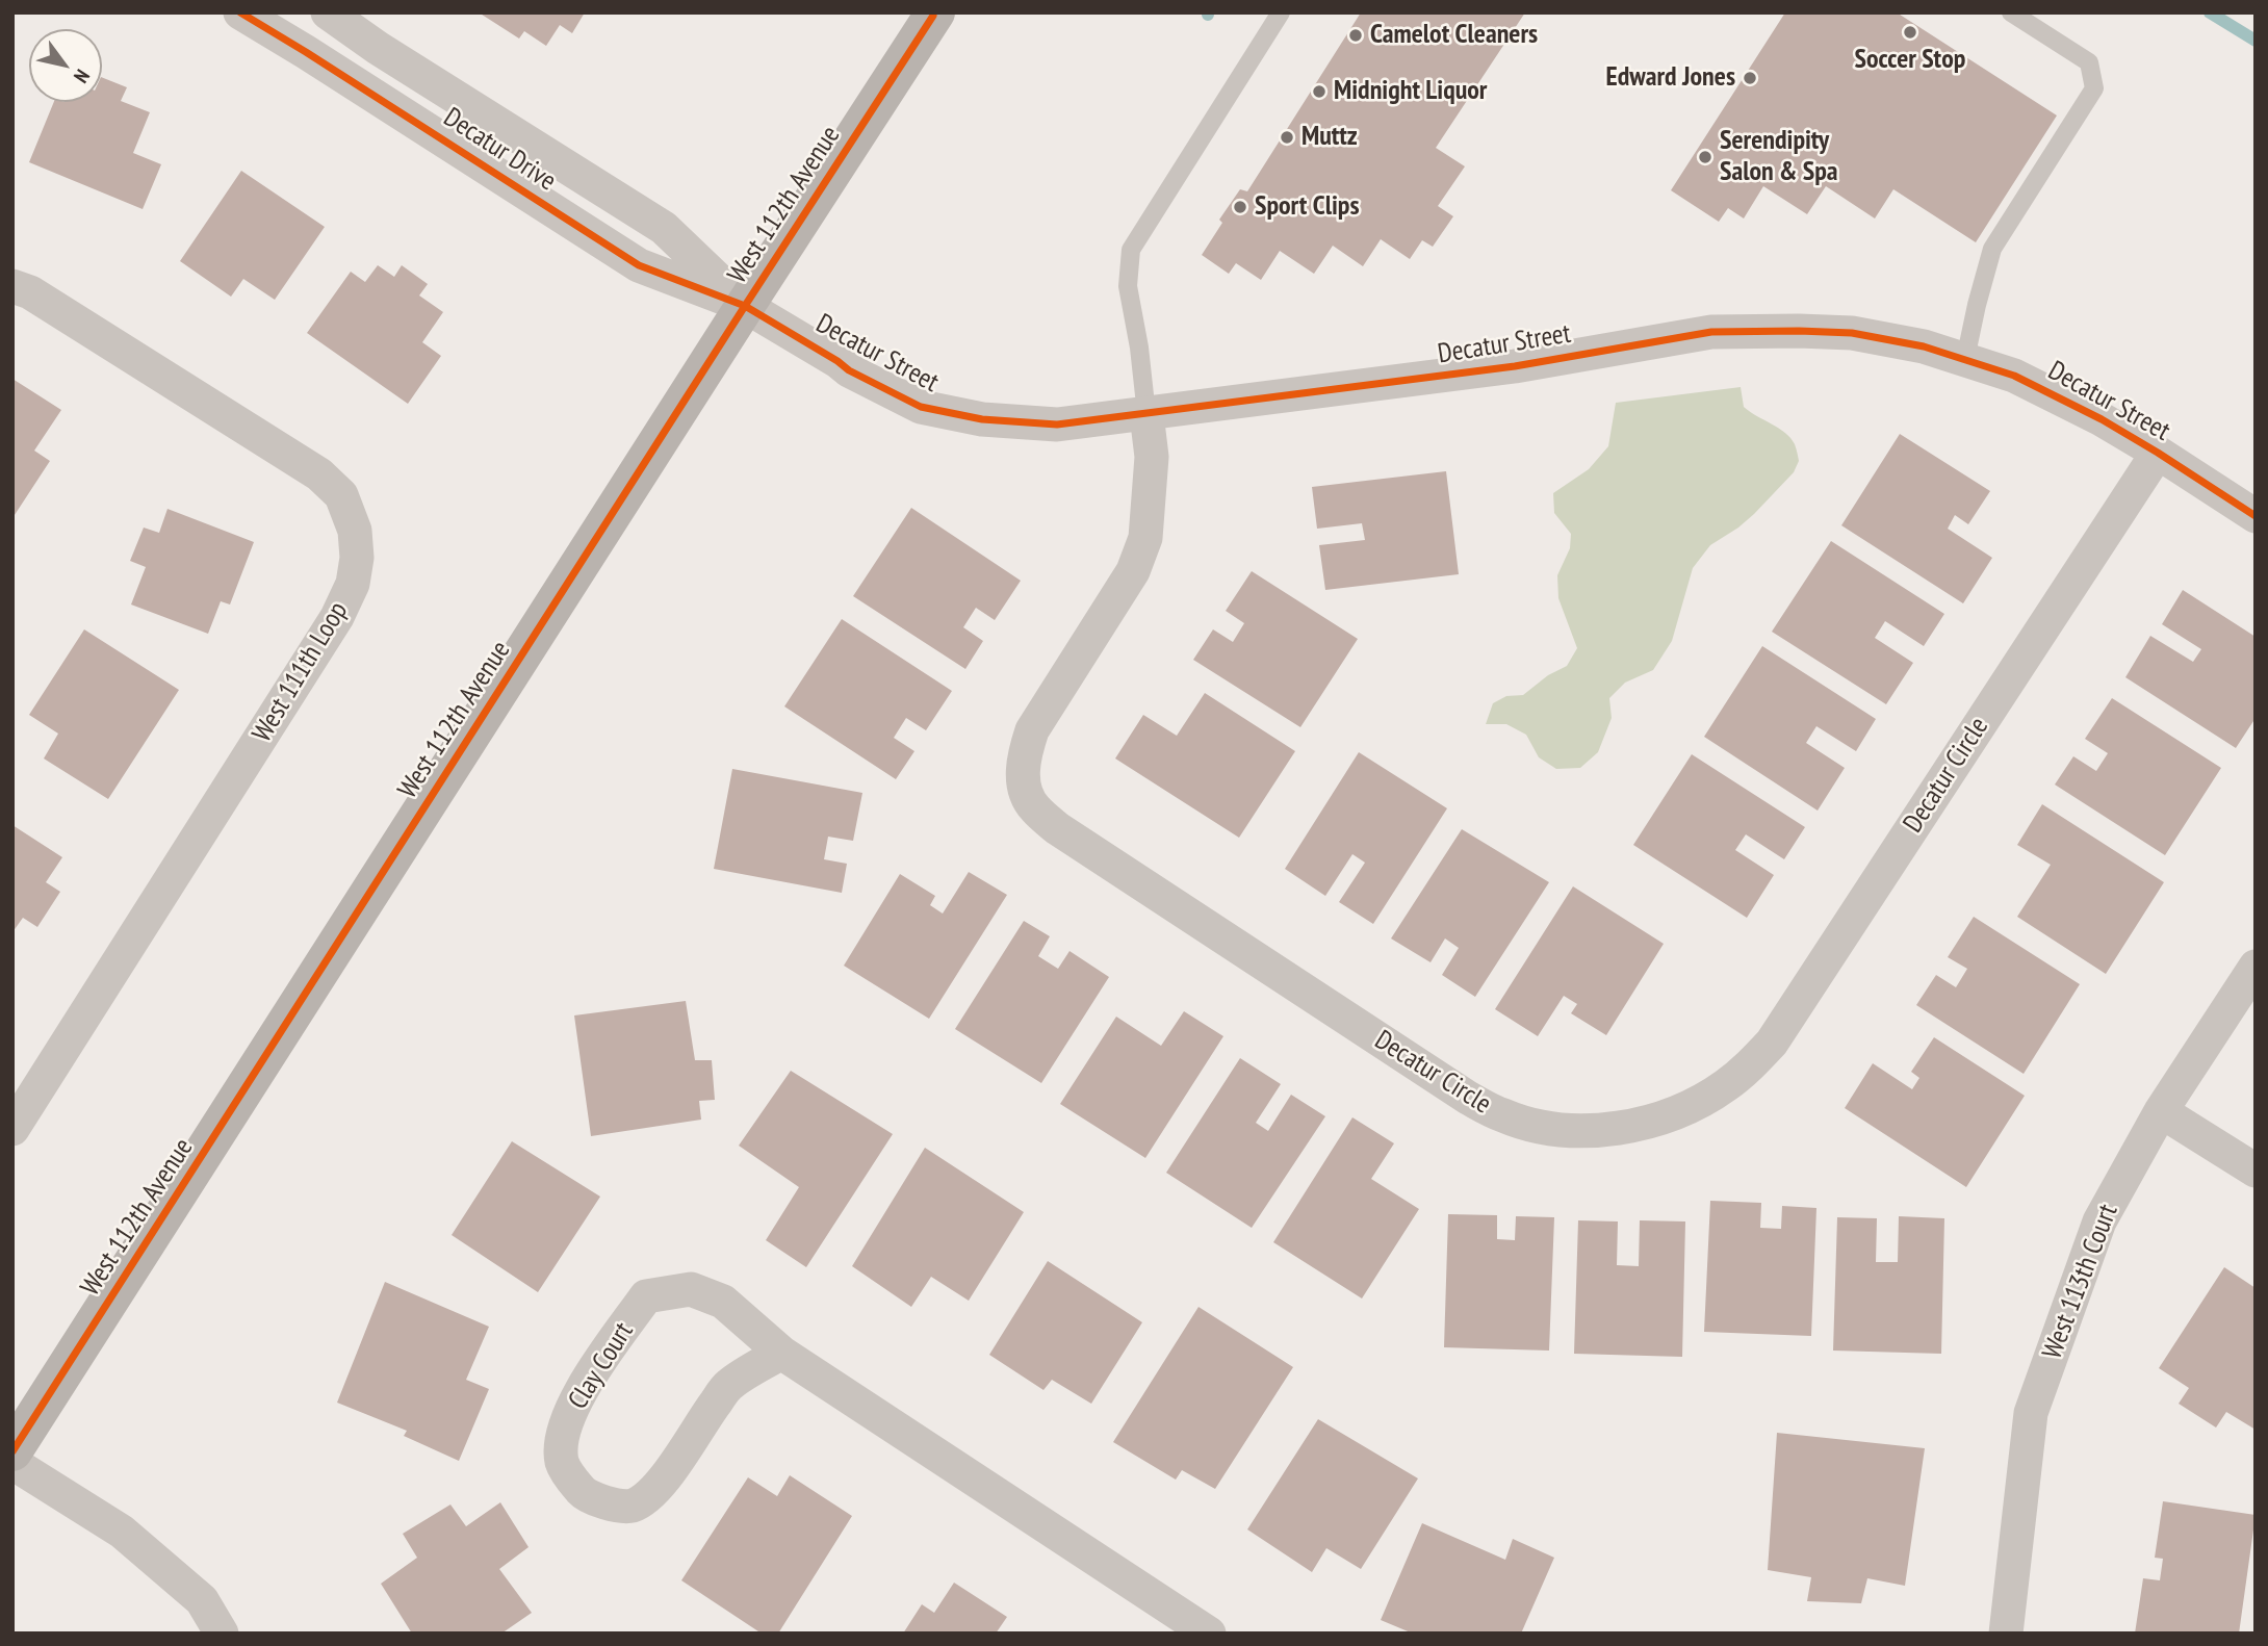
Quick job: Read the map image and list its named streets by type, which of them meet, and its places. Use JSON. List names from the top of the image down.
{
  "streets": {
    "main road": ["West 112th Avenue"],
    "street": [
      "Decatur Drive",
      "Decatur Street",
      "West 111th Loop",
      "Decatur Circle",
      "West 113th Court",
      "Clay Court"
    ]
  },
  "crossings": [
    ["Decatur Drive", "West 112th Avenue"],
    ["Decatur Drive", "Decatur Street"],
    ["West 112th Avenue", "Decatur Street"],
    ["Decatur Street", "Decatur Circle"]
  ],
  "places": [
    "Soccer Stop",
    "Camelot Cleaners",
    "Edward Jones",
    "Midnight Liquor",
    "Muttz",
    "Serendipity Salon & Spa",
    "Sport Clips"
  ],
  "north": "bottom right"
}
